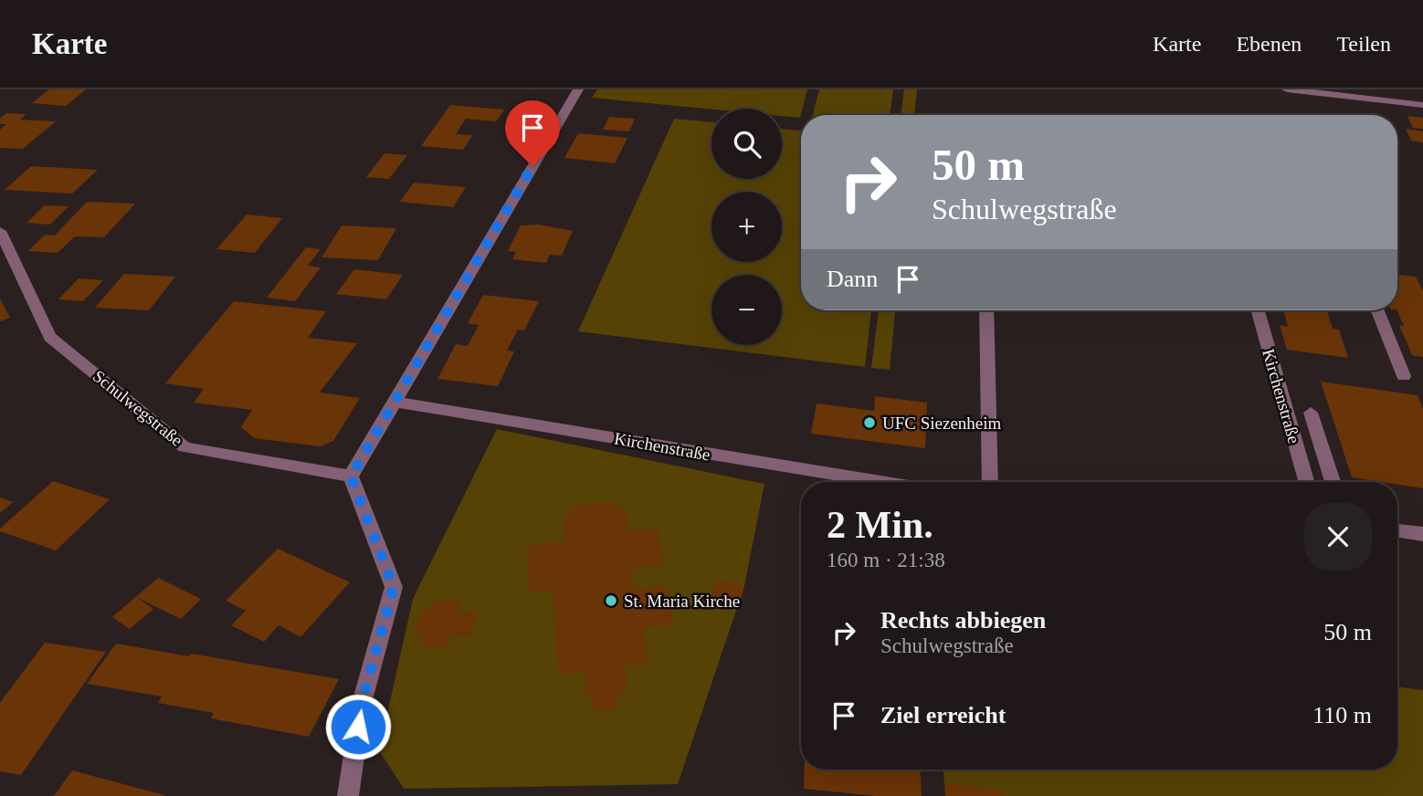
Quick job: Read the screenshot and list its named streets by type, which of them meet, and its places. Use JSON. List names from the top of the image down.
{
  "streets": {
    "street": ["Kirchenstraße", "Schulwegstraße"]
  },
  "places": ["UFC Siezenheim", "St. Maria Kirche"],
  "page": {
    "header": "Karte",
    "nav": ["Karte", "Ebenen", "Teilen"],
    "map_buttons": ["+", "−"],
    "turn": ["50 m", "Schulwegstraße"],
    "then": "Dann",
    "heading": ["2 Min.", "160 m · 21:38"],
    "list": [
      {
        "name": "Rechts abbiegen",
        "note": "Schulwegstraße",
        "value": "50 m"
      },
      {
        "name": "Ziel erreicht",
        "value": "110 m"
      }
    ]
  }
}
